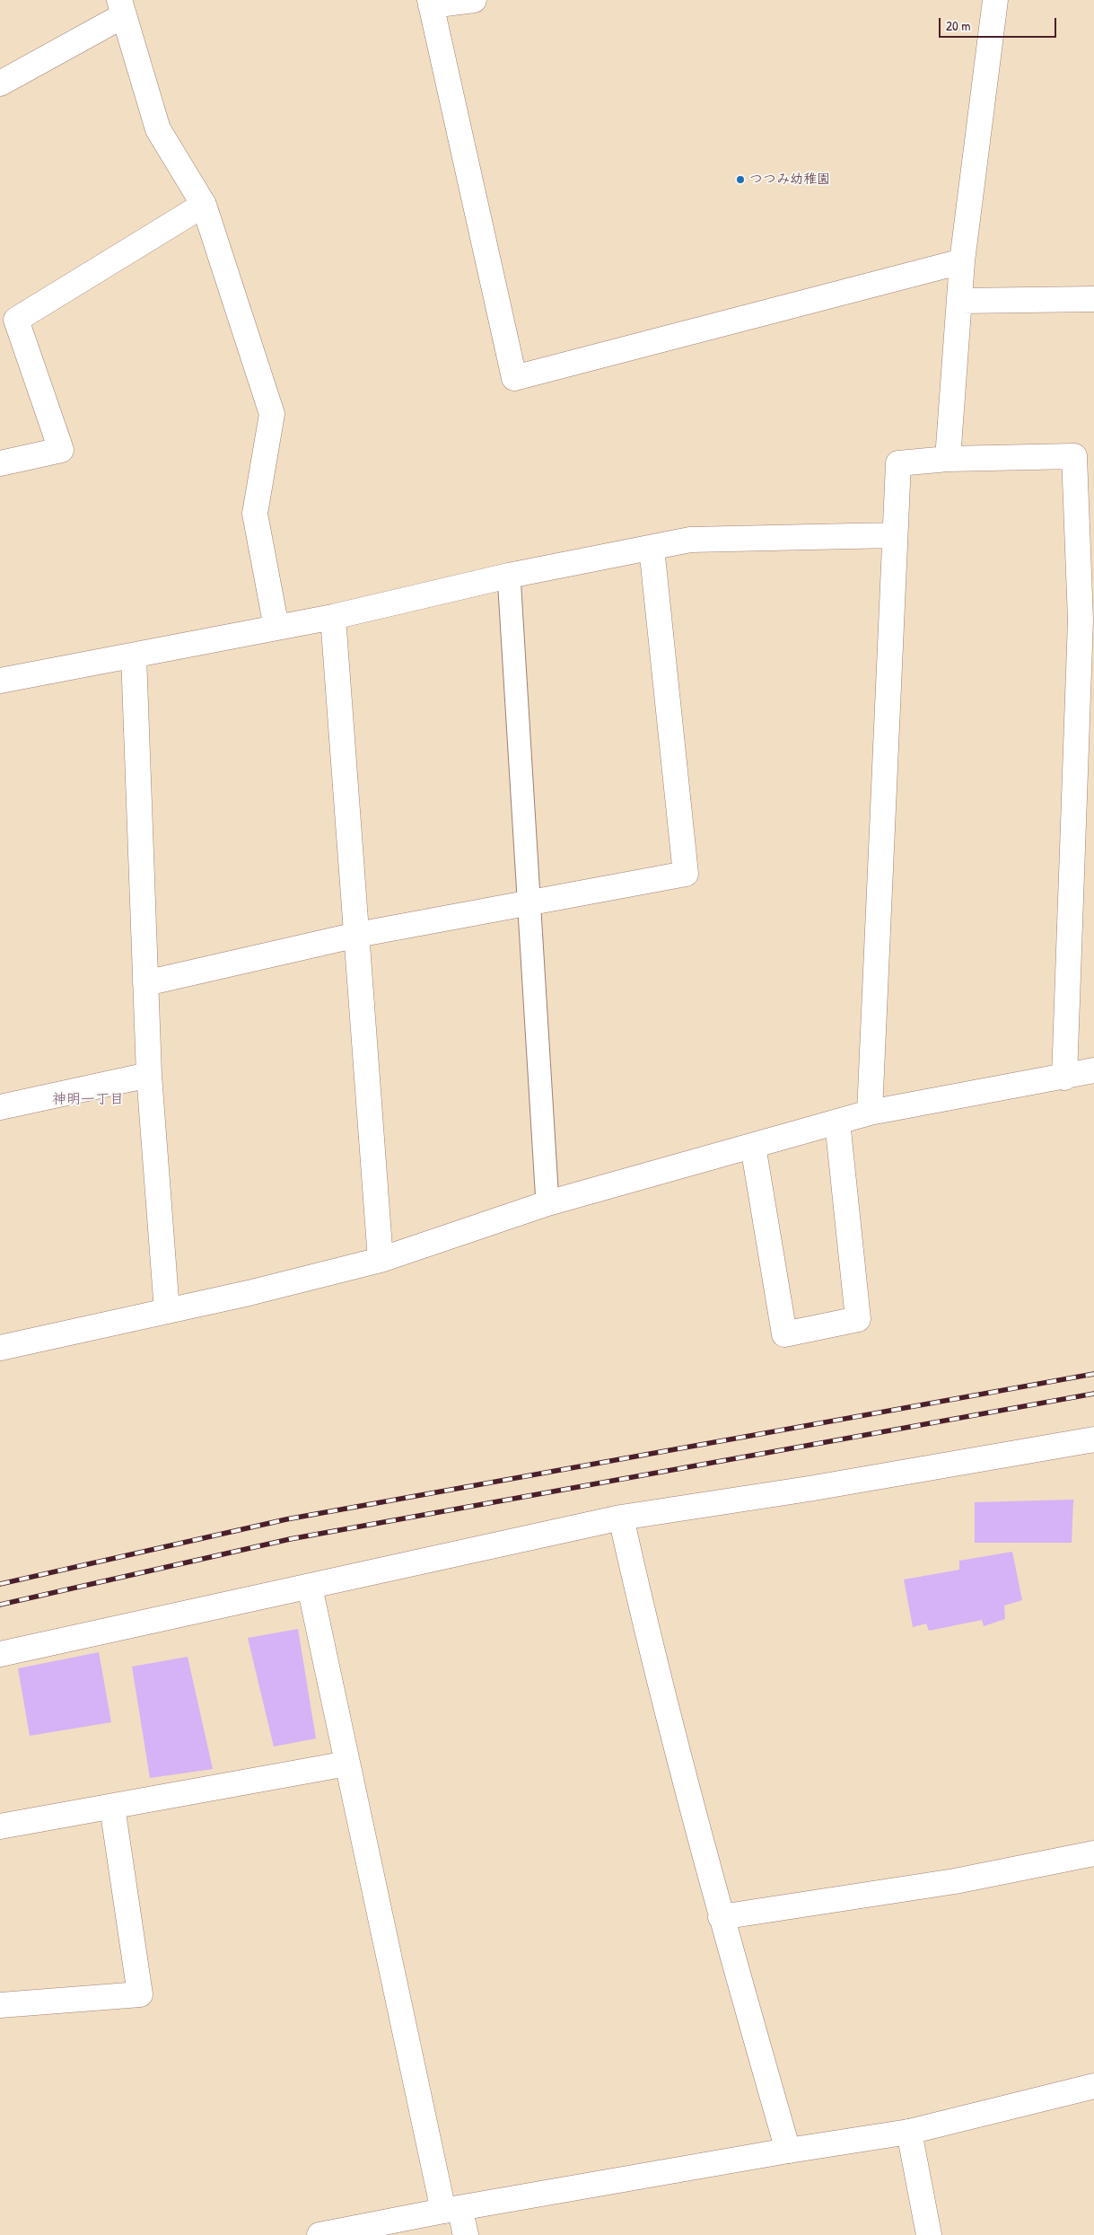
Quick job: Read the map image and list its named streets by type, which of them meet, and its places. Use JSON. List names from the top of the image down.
{
  "districts": ["神明一丁目"],
  "places": ["つつみ幼稚園"],
  "scale_bar": "20 m"
}
